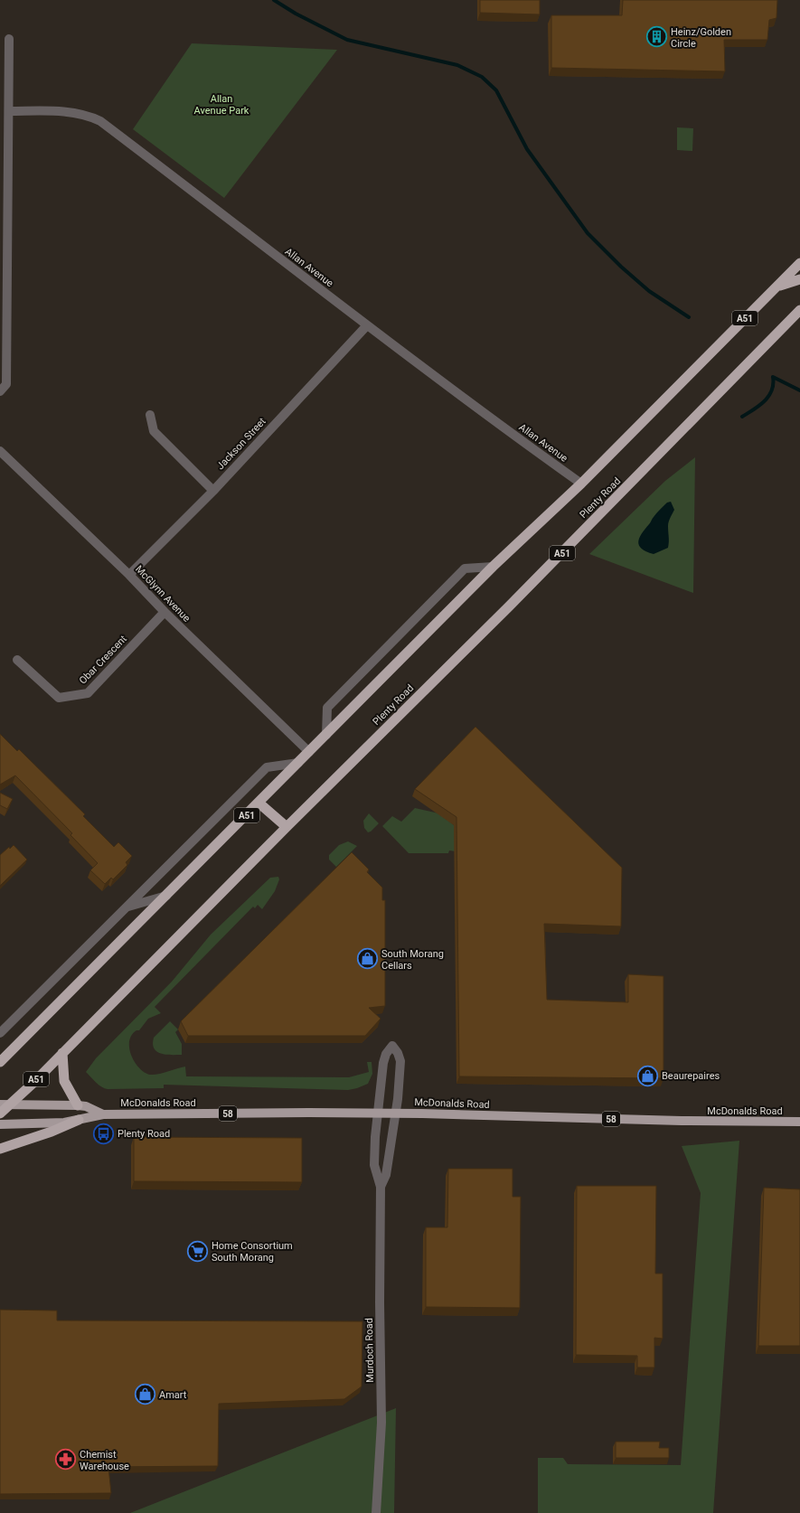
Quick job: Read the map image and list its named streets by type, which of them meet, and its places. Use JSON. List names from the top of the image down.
{
  "streets": {
    "highway": ["A51", "Plenty Road"],
    "main road": ["McDonalds Road", "58"],
    "street": [
      "Allan Avenue",
      "Jackson Street",
      "McGlynn Avenue",
      "Obar Crescent",
      "Murdoch Road"
    ]
  },
  "crossings": [
    ["Allan Avenue", "A51"],
    ["Allan Avenue", "Jackson Street"],
    ["A51", "McGlynn Avenue"],
    ["Jackson Street", "McGlynn Avenue"],
    ["Plenty Road", "McDonalds Road"],
    ["McGlynn Avenue", "Obar Crescent"],
    ["McDonalds Road", "Murdoch Road"]
  ],
  "parks": ["Allan Avenue Park"],
  "places": {
    "building": ["Heinz/Golden Circle"],
    "shop": ["South Morang Cellars", "Beaurepaires", "Amart"],
    "bus stop": ["Plenty Road"],
    "supermarket": ["Home Consortium South Morang"],
    "pharmacy": ["Chemist Warehouse"]
  }
}
